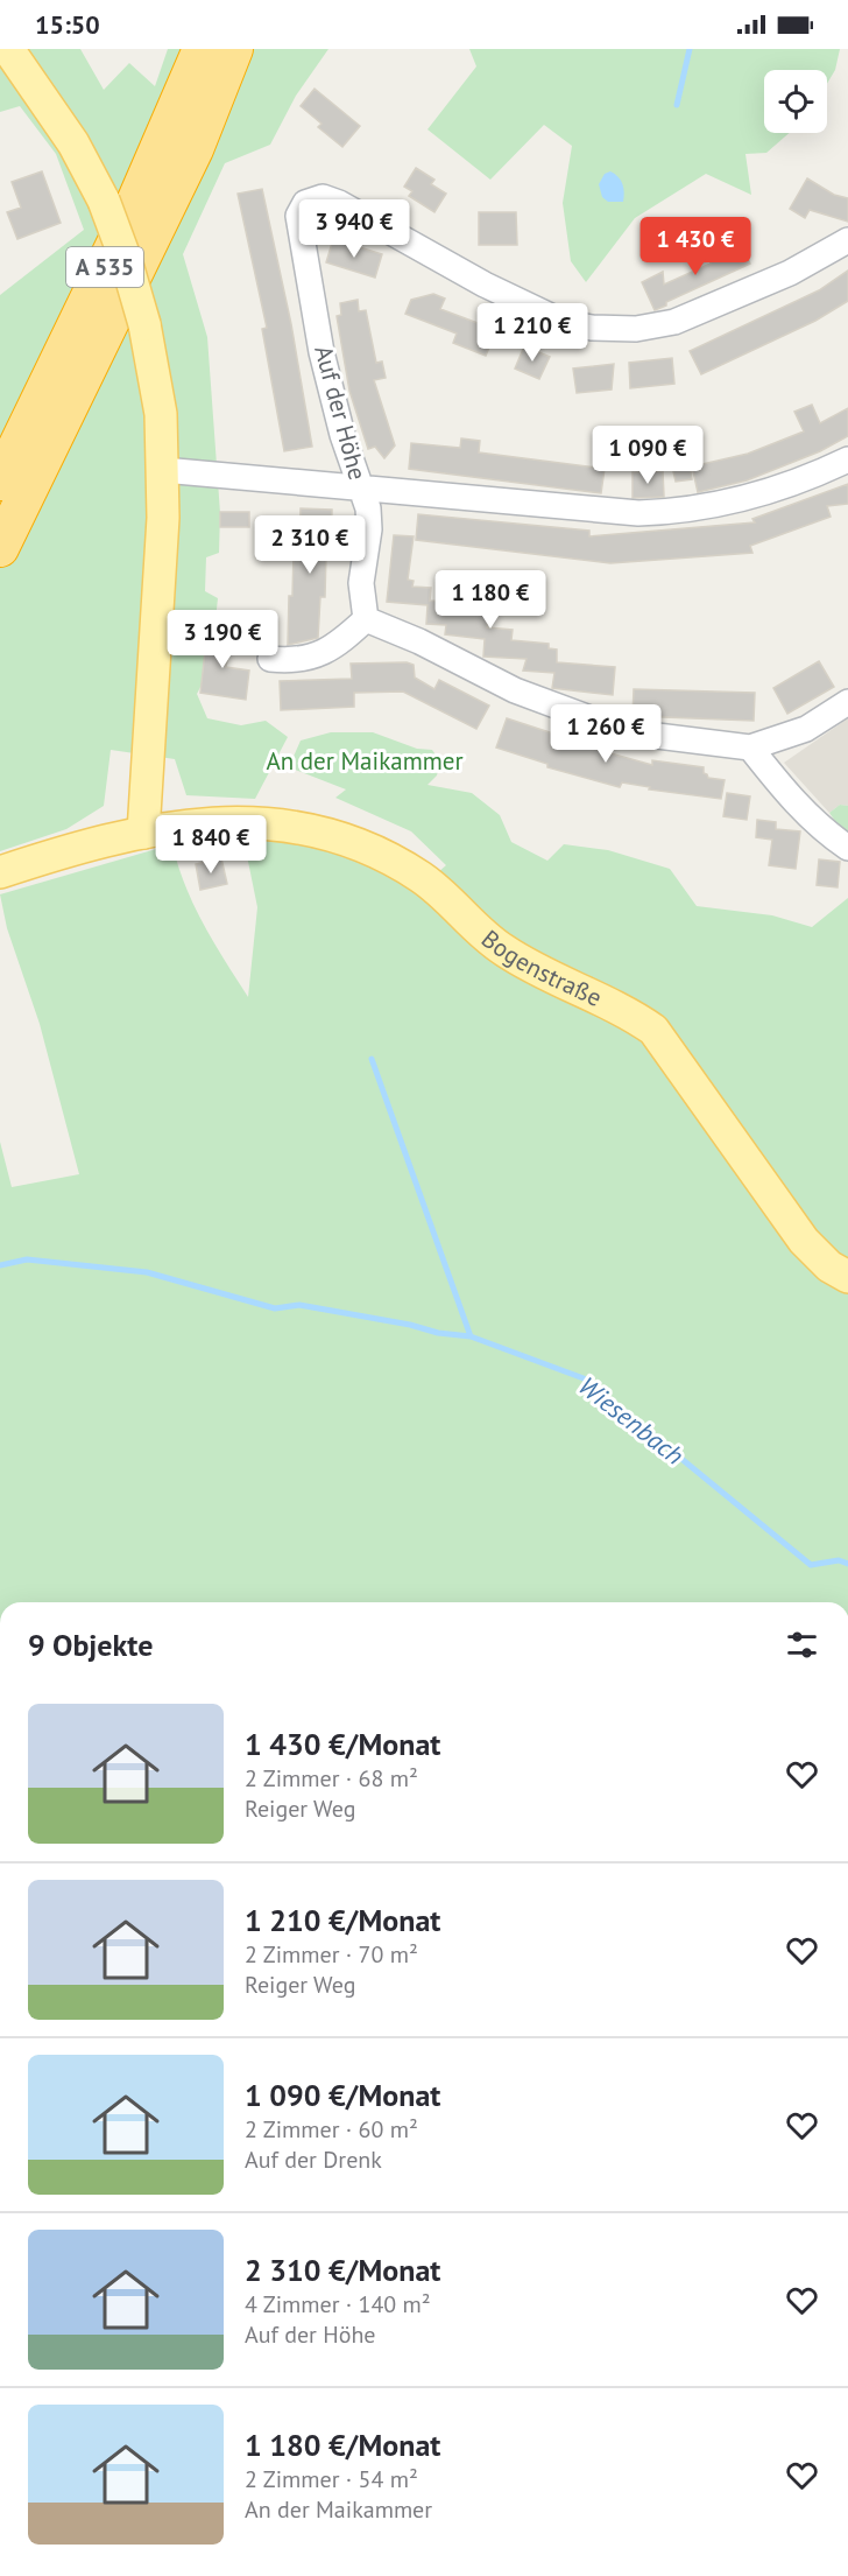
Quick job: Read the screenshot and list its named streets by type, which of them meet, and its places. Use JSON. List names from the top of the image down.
{
  "streets": {
    "highway": ["A 535"],
    "main road": ["Bogenstraße"],
    "street": ["Auf der Höhe"]
  },
  "water": ["Wiesenbach"],
  "parks": ["An der Maikammer"],
  "page": {
    "status": "15:50",
    "price": [
      "3 940 €",
      "1 430 €",
      "1 210 €",
      "1 090 €",
      "2 310 €",
      "1 180 €",
      "3 190 €",
      "1 260 €",
      "1 840 €"
    ],
    "heading": "9 Objekte",
    "list": [
      {
        "name": "1 430 €/Monat",
        "note": "2 Zimmer · 68 m² · Reiger Weg"
      },
      {
        "name": "1 210 €/Monat",
        "note": "2 Zimmer · 70 m² · Reiger Weg"
      },
      {
        "name": "1 090 €/Monat",
        "note": "2 Zimmer · 60 m² · Auf der Drenk"
      },
      {
        "name": "2 310 €/Monat",
        "note": "4 Zimmer · 140 m² · Auf der Höhe"
      },
      {
        "name": "1 180 €/Monat",
        "note": "2 Zimmer · 54 m² · An der Maikammer"
      }
    ]
  }
}
